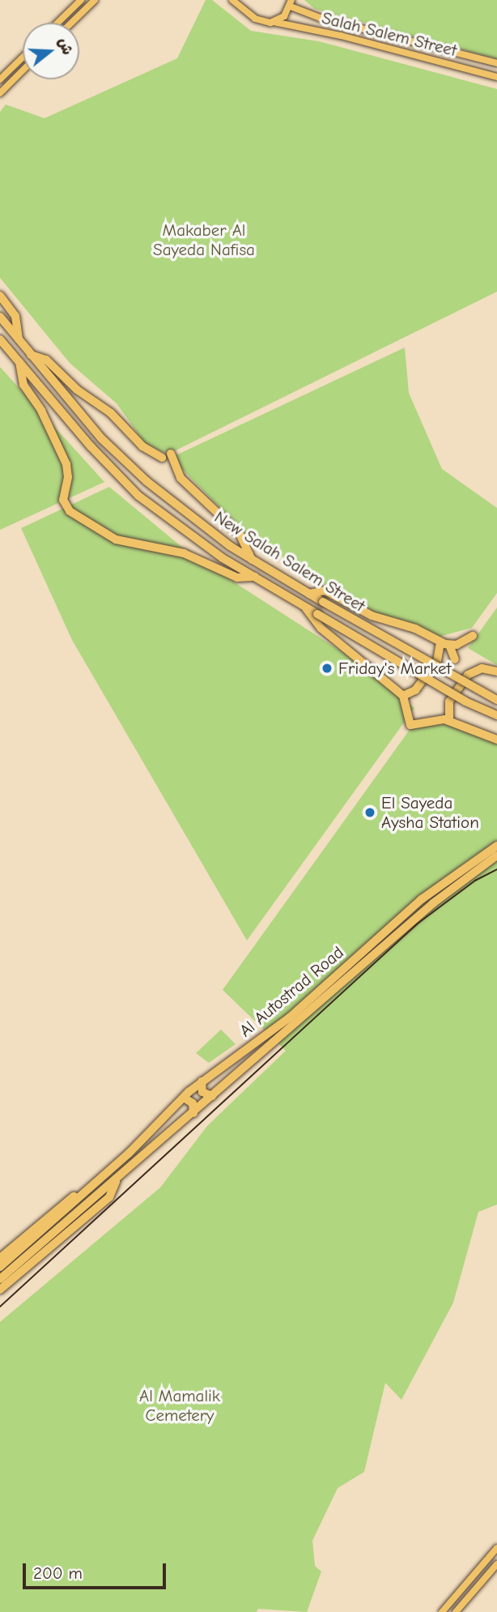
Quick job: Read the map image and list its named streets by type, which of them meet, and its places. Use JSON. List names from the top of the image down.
{
  "streets": {
    "highway": ["New Salah Salem Street", "Al Autostrad Road"],
    "main road": ["Salah Salem Street"]
  },
  "parks": ["Makaber Al Sayeda Nafisa", "Al Mamalik Cemetery"],
  "places": ["Friday's Market", "El Sayeda Aysha Station"],
  "scale_bar": "200 m",
  "north": "right"
}
